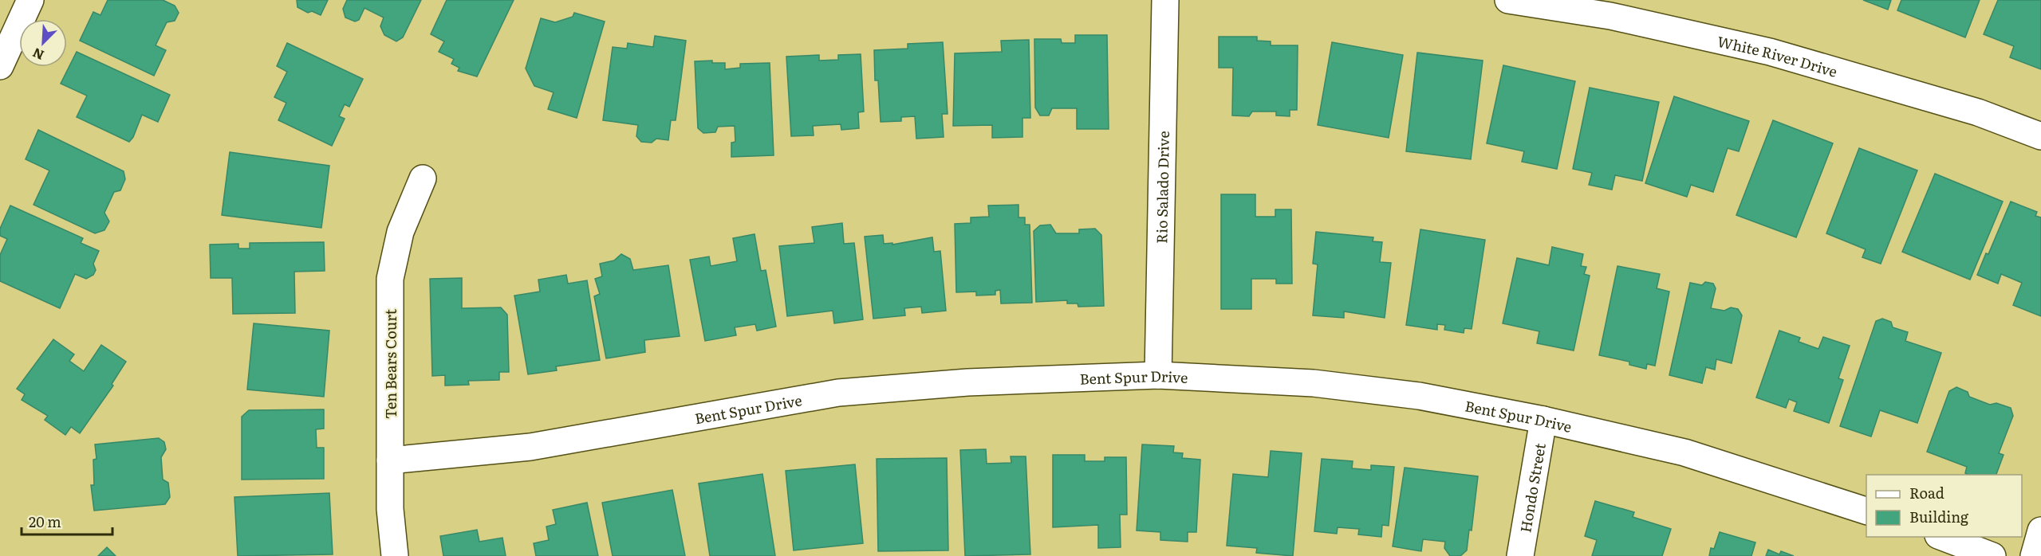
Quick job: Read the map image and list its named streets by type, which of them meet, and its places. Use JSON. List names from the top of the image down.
{
  "streets": {
    "street": [
      "White River Drive",
      "Rio Salado Drive",
      "Ten Bears Court",
      "Bent Spur Drive",
      "Hondo Street"
    ]
  },
  "crossings": [
    ["Rio Salado Drive", "Bent Spur Drive"],
    ["Ten Bears Court", "Bent Spur Drive"],
    ["Bent Spur Drive", "Hondo Street"]
  ],
  "legend": ["Road", "Building"],
  "scale_bar": "20 m",
  "north": "bottom left"
}
